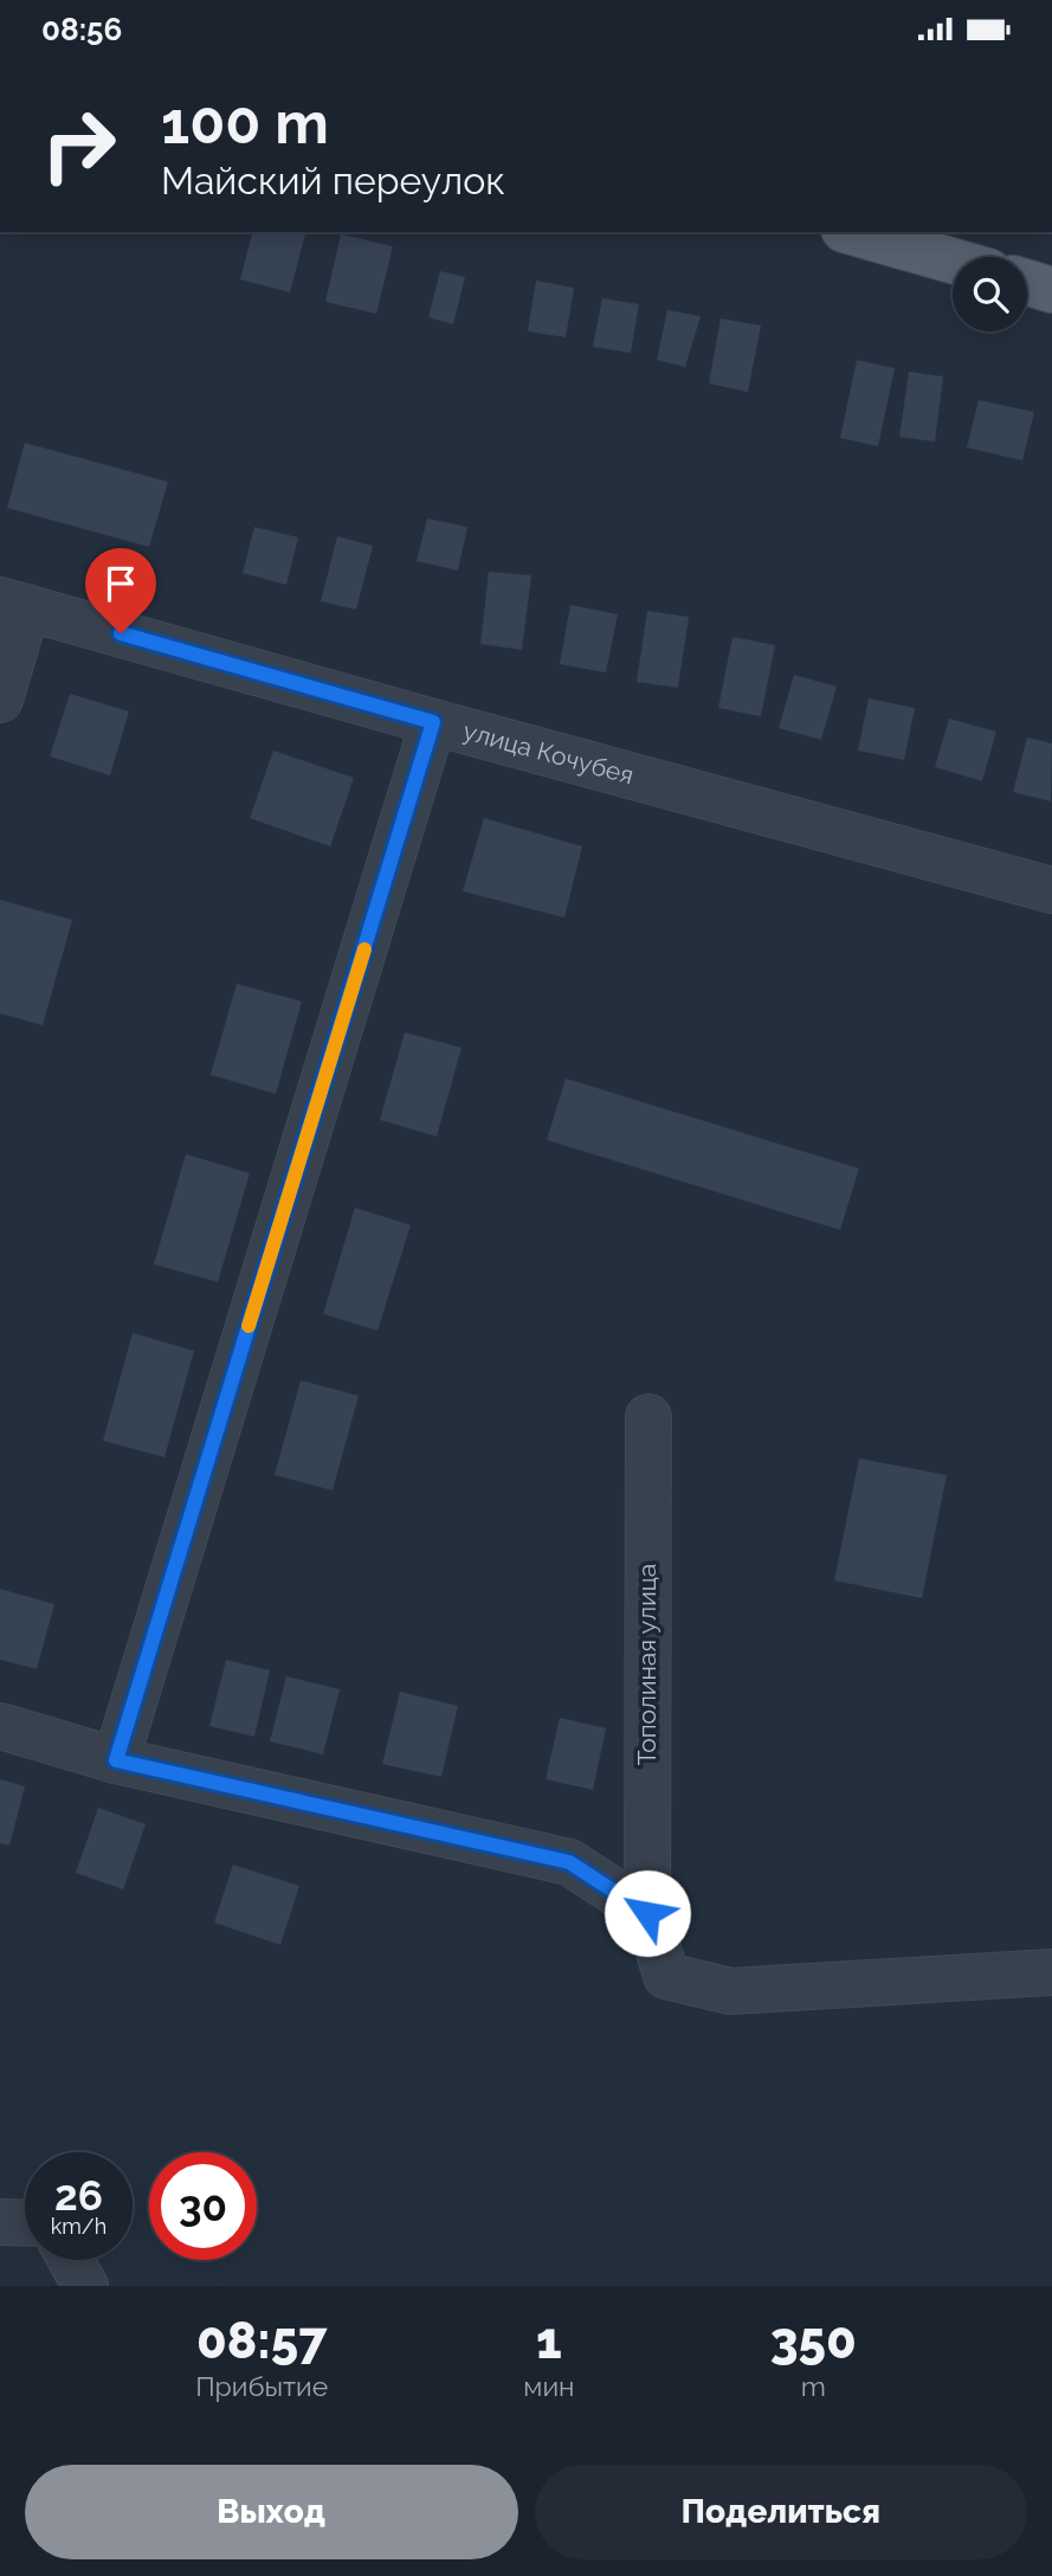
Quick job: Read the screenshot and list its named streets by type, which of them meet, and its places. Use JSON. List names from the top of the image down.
{
  "streets": {
    "street": ["улица Кочубея", "Тополиная улица"]
  },
  "page": {
    "status": "08:56",
    "turn": ["100 m", "Майский переулок"],
    "speed": "26 km/h",
    "limit": "30",
    "eta": [
      "08:57",
      "Прибытие",
      "1",
      "мин",
      "350",
      "m"
    ],
    "buttons": ["Выход", "Поделиться"]
  }
}
